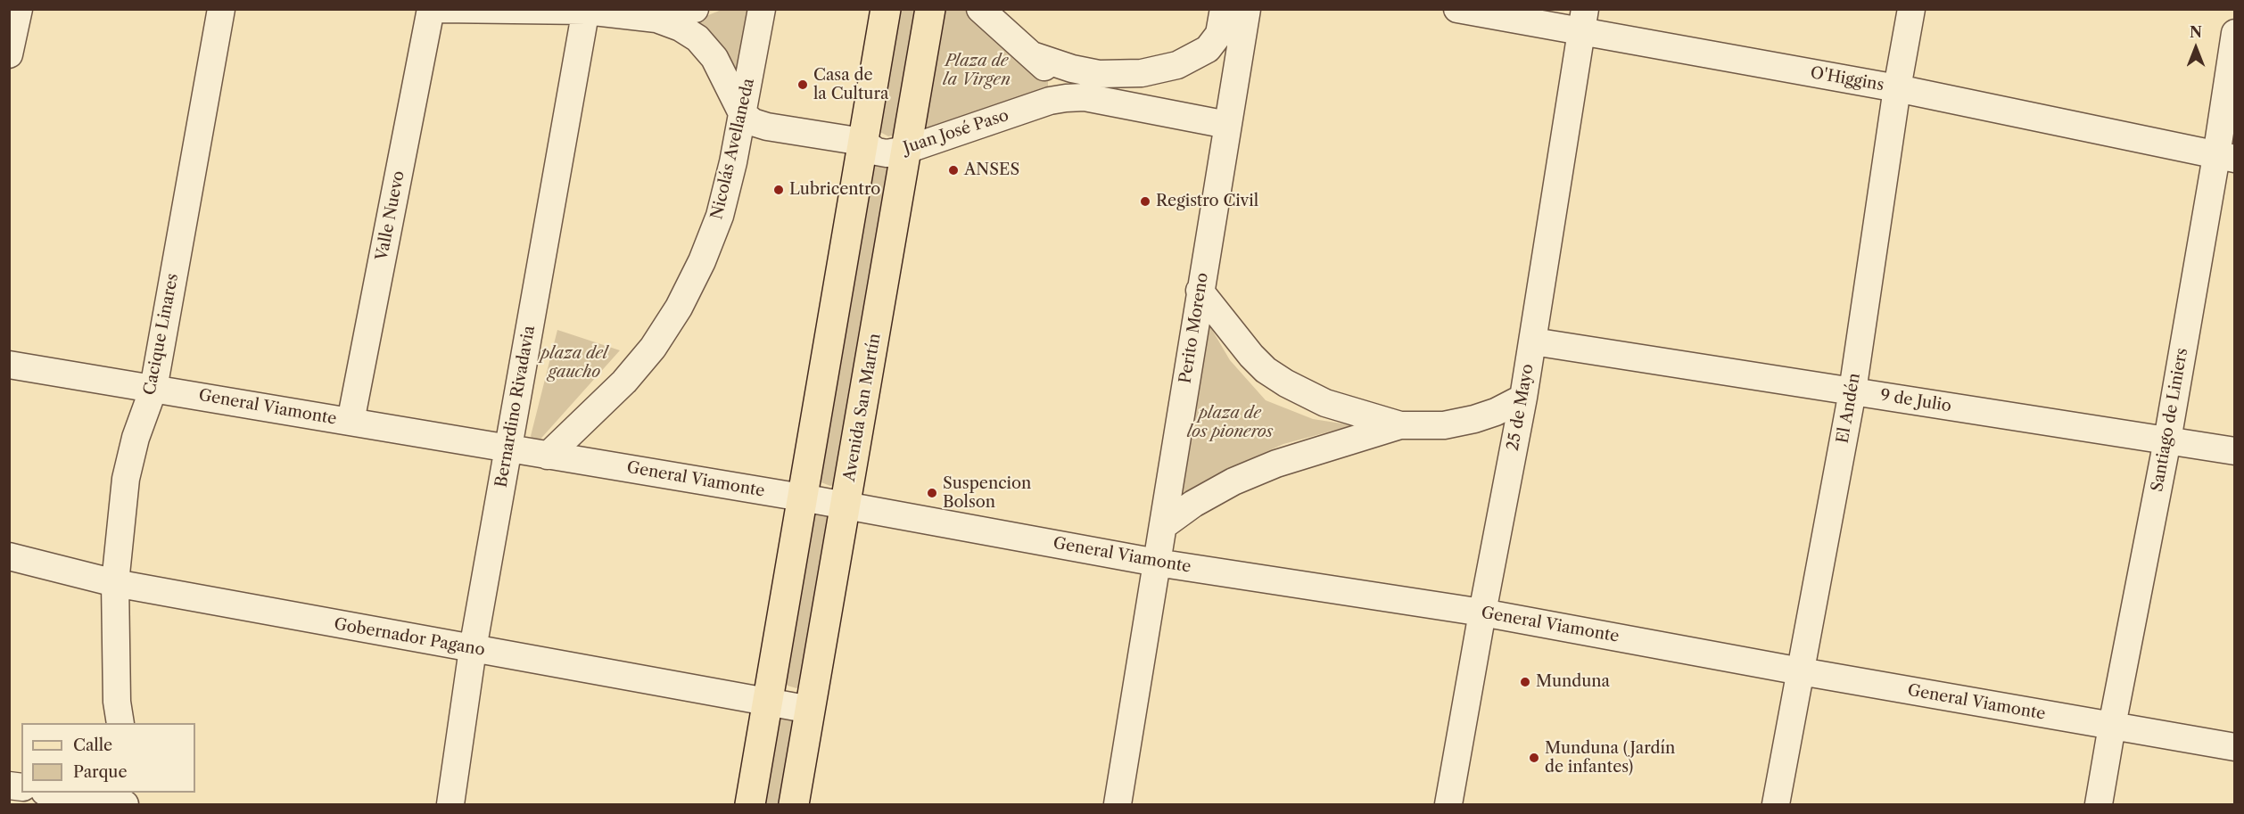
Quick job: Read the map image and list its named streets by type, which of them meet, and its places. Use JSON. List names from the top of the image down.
{
  "streets": {
    "main road": ["Avenida San Martín"],
    "street": [
      "O'Higgins",
      "Juan José Paso",
      "Nicolás Avellaneda",
      "Valle Nuevo",
      "Perito Moreno",
      "Cacique Linares",
      "9 de Julio",
      "Bernardino Rivadavia",
      "General Viamonte",
      "25 de Mayo",
      "El Andén",
      "Santiago de Liniers",
      "Gobernador Pagano"
    ]
  },
  "crossings": [
    ["O'Higgins", "25 de Mayo"],
    ["O'Higgins", "El Andén"],
    ["O'Higgins", "Santiago de Liniers"],
    ["Juan José Paso", "Nicolás Avellaneda"],
    ["Juan José Paso", "Perito Moreno"],
    ["Juan José Paso", "Avenida San Martín"],
    ["Nicolás Avellaneda", "General Viamonte"],
    ["Valle Nuevo", "General Viamonte"],
    ["Perito Moreno", "General Viamonte"],
    ["Cacique Linares", "General Viamonte"],
    ["Cacique Linares", "Gobernador Pagano"],
    ["9 de Julio", "25 de Mayo"],
    ["9 de Julio", "El Andén"],
    ["9 de Julio", "Santiago de Liniers"],
    ["Bernardino Rivadavia", "General Viamonte"],
    ["Bernardino Rivadavia", "Gobernador Pagano"],
    ["General Viamonte", "Avenida San Martín"],
    ["General Viamonte", "25 de Mayo"],
    ["General Viamonte", "El Andén"],
    ["General Viamonte", "Santiago de Liniers"],
    ["Avenida San Martín", "Gobernador Pagano"]
  ],
  "parks": ["Plaza de la Virgen", "plaza del gaucho", "plaza de los pioneros"],
  "places": [
    "Casa de la Cultura",
    "ANSES",
    "Lubricentro",
    "Registro Civil",
    "Suspencion Bolson",
    "Munduna",
    "Munduna (Jardín de infantes)"
  ],
  "legend": ["Calle", "Parque"],
  "north": "top"
}
